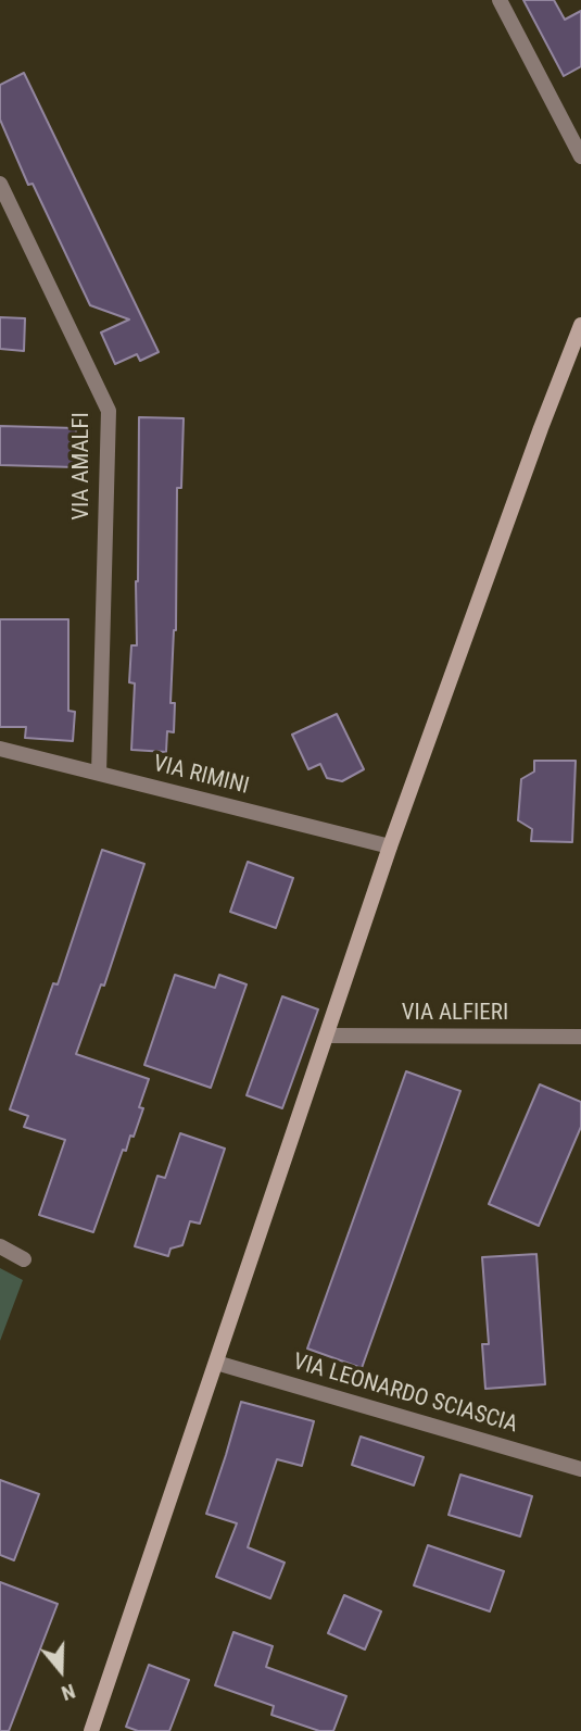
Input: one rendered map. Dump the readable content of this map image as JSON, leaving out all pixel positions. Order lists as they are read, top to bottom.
{
  "streets": {
    "street": [
      "VIA AMALFI",
      "VIA RIMINI",
      "VIA ALFIERI",
      "VIA LEONARDO SCIASCIA"
    ]
  },
  "crossings": [
    ["VIA AMALFI", "VIA RIMINI"]
  ],
  "north": "bottom"
}
